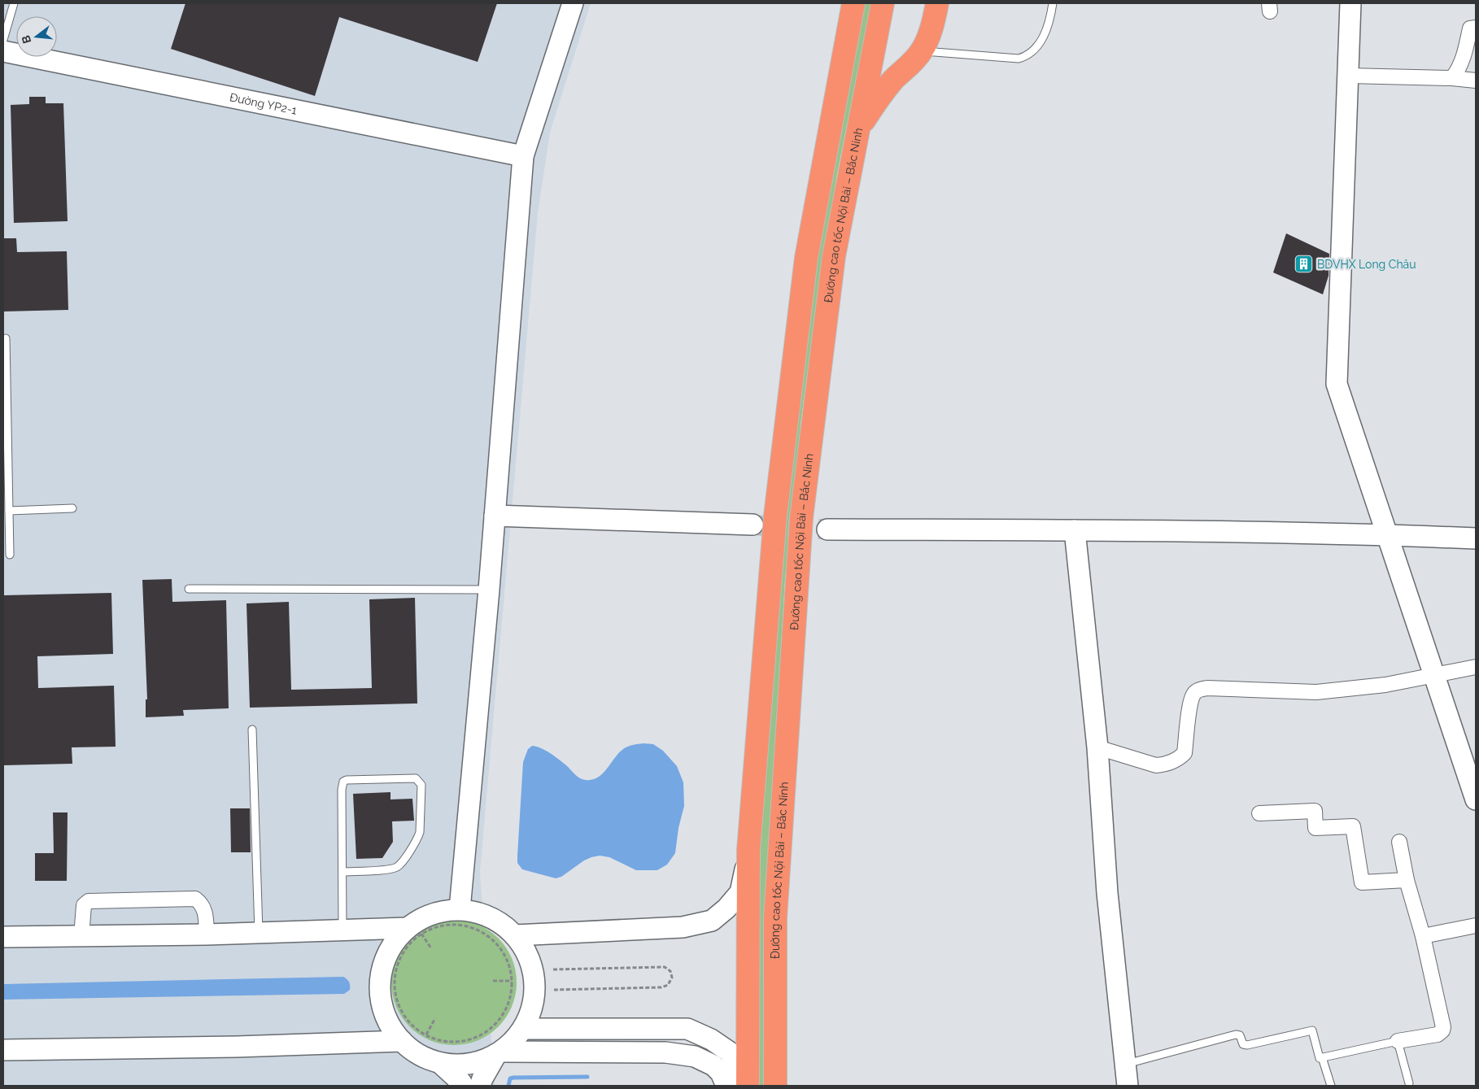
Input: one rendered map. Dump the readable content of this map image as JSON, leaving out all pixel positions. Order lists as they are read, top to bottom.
{
  "streets": {
    "highway": ["Đường cao tốc Nội Bài – Bắc Ninh"],
    "street": ["Đường YP2-1"]
  },
  "places": {
    "building": ["BDVHX Long Châu"]
  },
  "north": "left"
}
